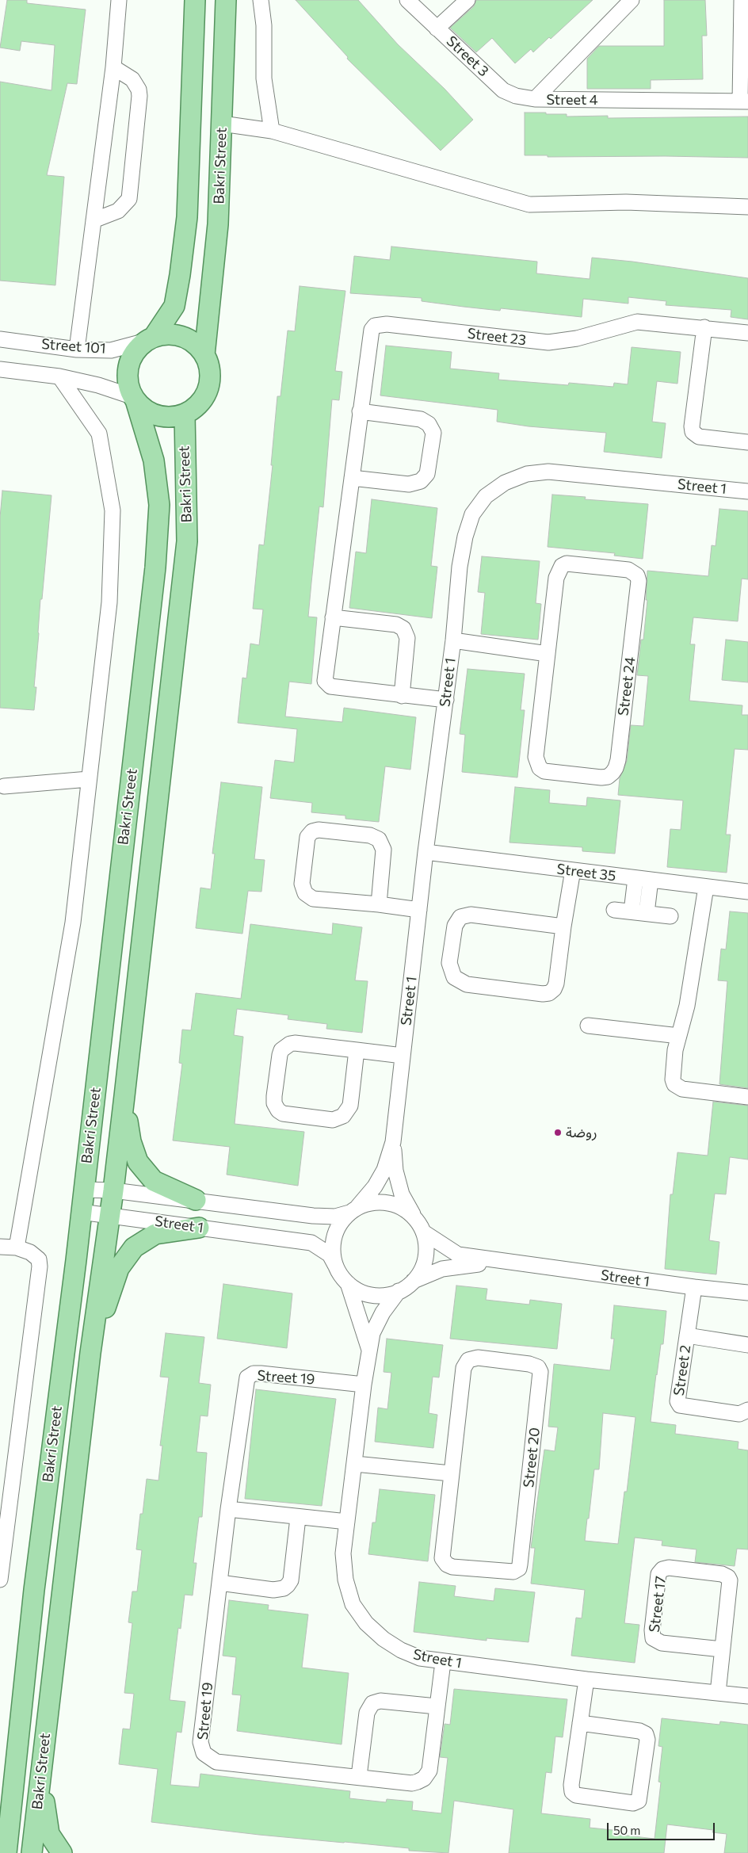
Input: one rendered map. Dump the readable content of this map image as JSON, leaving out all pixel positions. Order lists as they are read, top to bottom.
{
  "streets": {
    "main road": ["Bakri Street"],
    "street": [
      "Street 3",
      "Street 4",
      "Street 23",
      "Street 101",
      "Street 1",
      "Street 24",
      "Street 35",
      "Street 2",
      "Street 19",
      "Street 20",
      "Street 17"
    ]
  },
  "crossings": [
    ["Street 3", "Street 4"],
    ["Bakri Street", "Street 101"],
    ["Bakri Street", "Street 1"],
    ["Street 23", "Street 1"],
    ["Street 1", "Street 35"],
    ["Street 1", "Street 2"],
    ["Street 1", "Street 19"],
    ["Street 1", "Street 17"]
  ],
  "places": ["روضة"],
  "scale_bar": "50 m"
}
